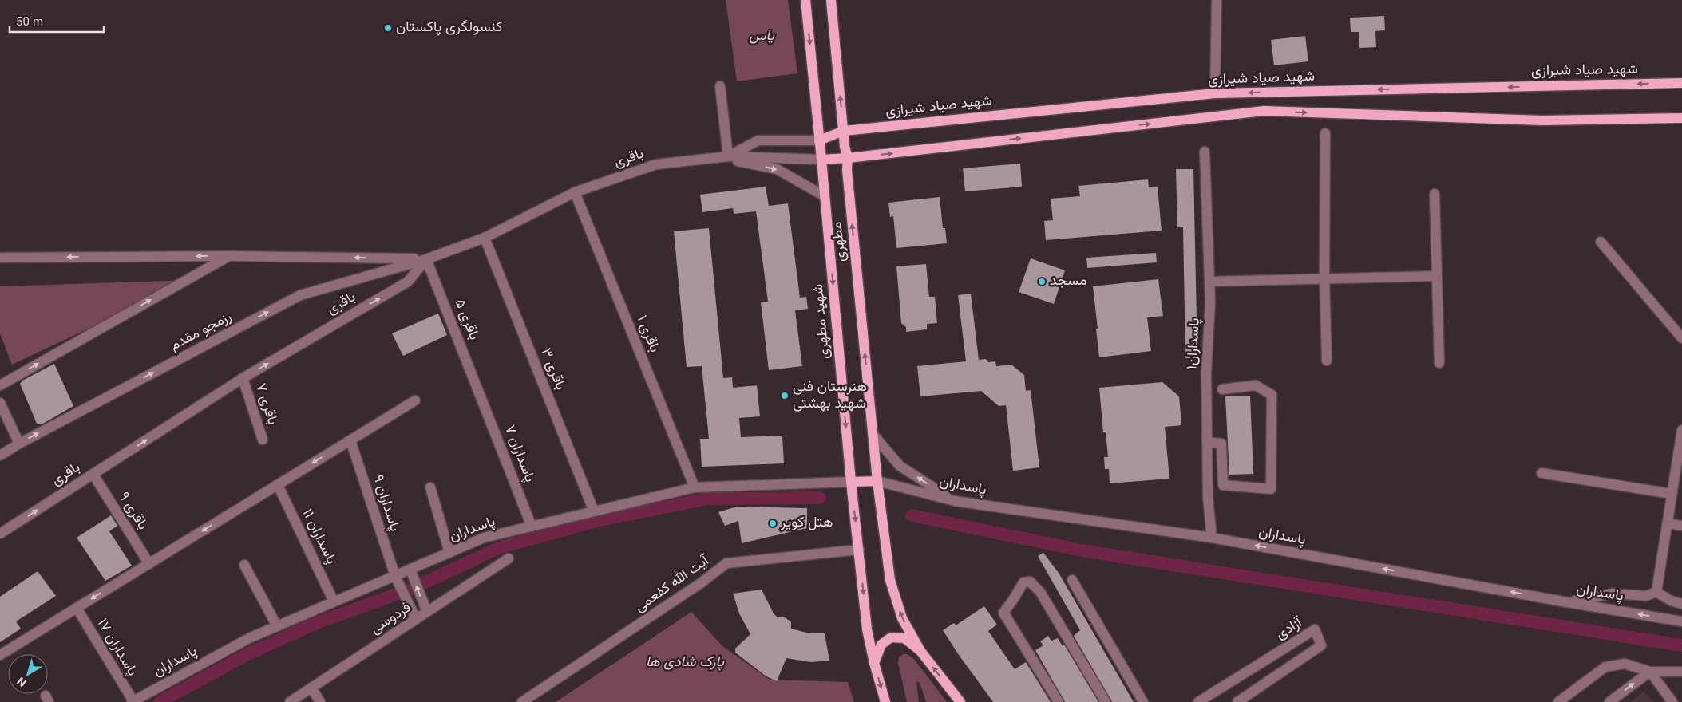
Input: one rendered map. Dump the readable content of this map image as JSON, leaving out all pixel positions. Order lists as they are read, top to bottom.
{
  "streets": {
    "main road": ["شهید صیاد شیرازی", "مطهری", "شهید مطهری"],
    "street": [
      "باقری",
      "باقری ۵",
      "رزمجو مقدم",
      "باقری ۱",
      "پاسداران۱",
      "باقری ۳",
      "باقری ۷",
      "پاسداران ۷",
      "پاسداران",
      "پاسداران ۹",
      "باقری ۹",
      "پاسداران ۱۱",
      "آیت الله کفعمی",
      "فردوسی",
      "آزادی",
      "پاسداران ۱۷"
    ]
  },
  "crossings": [
    ["شهید صیاد شیرازی", "مطهری"],
    ["شهید صیاد شیرازی", "شهید مطهری"],
    ["باقری", "باقری ۵"],
    ["باقری", "شهید مطهری"],
    ["باقری", "رزمجو مقدم"],
    ["باقری", "باقری ۱"],
    ["باقری", "باقری ۳"],
    ["باقری", "باقری ۷"],
    ["باقری", "باقری ۹"],
    ["مطهری", "پاسداران"],
    ["باقری ۵", "رزمجو مقدم"],
    ["باقری ۵", "پاسداران ۷"],
    ["شهید مطهری", "پاسداران"],
    ["شهید مطهری", "آیت الله کفعمی"],
    ["باقری ۱", "پاسداران"],
    ["پاسداران۱", "پاسداران"],
    ["باقری ۳", "پاسداران"],
    ["پاسداران ۷", "پاسداران"],
    ["پاسداران", "پاسداران ۹"],
    ["پاسداران", "پاسداران ۱۱"],
    ["پاسداران", "پاسداران ۱۷"],
    ["پاسداران ۹", "فردوسی"]
  ],
  "one_way": ["باقری", "مطهری", "شهید مطهری"],
  "parks": ["یاس", "پارک شادی ها"],
  "places": [
    "کنسولگری پاکستان",
    "مسجد",
    "هنرستان فنی شهید بهشتی",
    "هتل کویر"
  ],
  "scale_bar": "50 m",
  "north": "bottom left"
}
